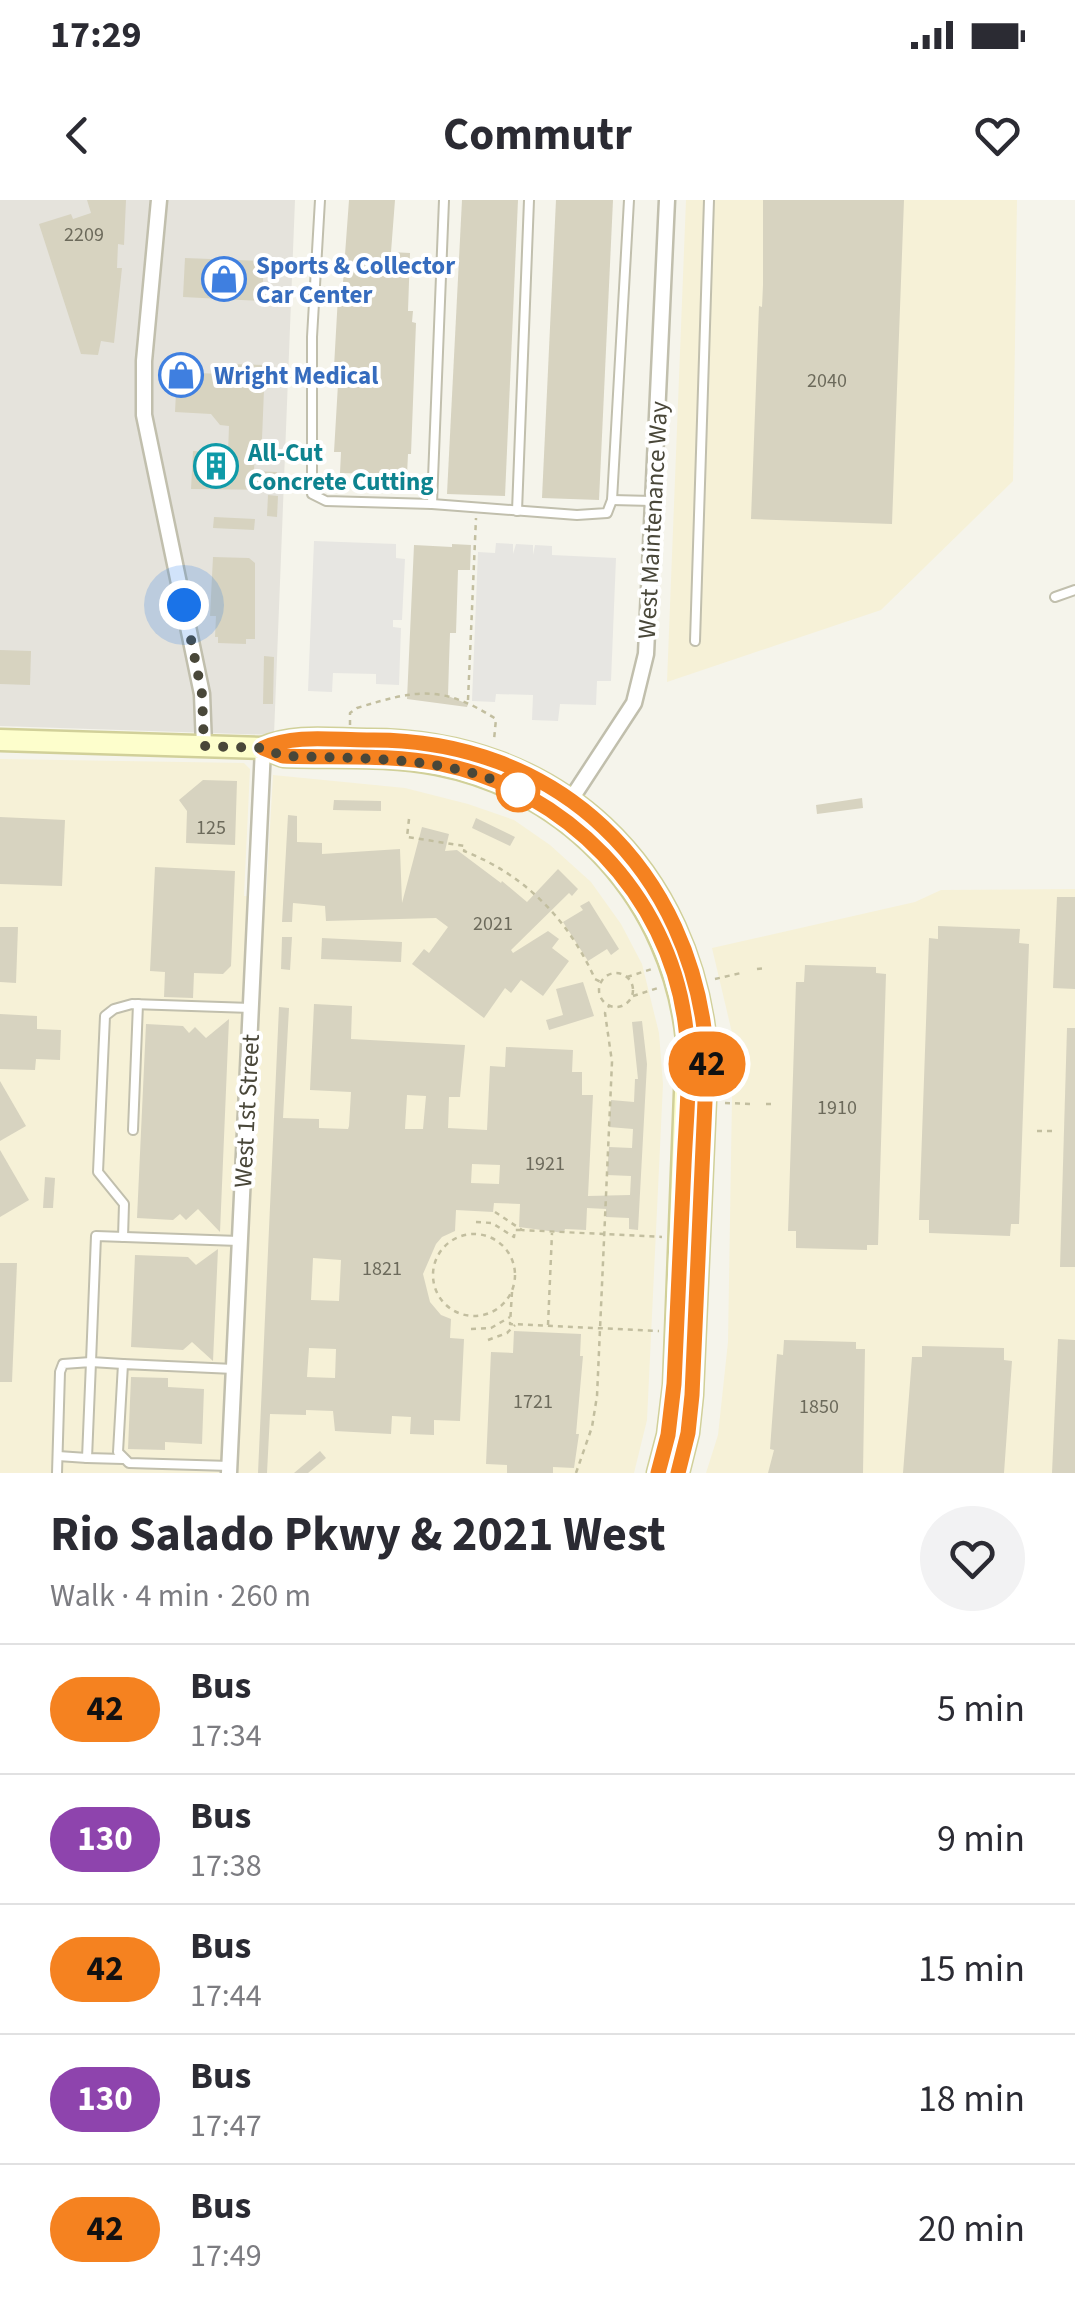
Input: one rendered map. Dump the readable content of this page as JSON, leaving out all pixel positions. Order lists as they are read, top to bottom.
{
  "streets": {
    "street": ["West Maintenance Way", "West 1st Street"]
  },
  "places": {
    "shop": ["Sports & Collector Car Center", "Wright Medical"],
    "building": ["All-Cut Concrete Cutting"]
  },
  "lines": ["bus line 42"],
  "house_numbers": [
    "2209",
    "2040",
    "125",
    "2021",
    "1910",
    "1921",
    "1821",
    "1721",
    "1850"
  ],
  "page": {
    "status": "17:29",
    "header": "Commutr",
    "on_map": "42",
    "heading": ["Rio Salado Pkwy & 2021 West", "Walk · 4 min · 260 m"],
    "list": [
      {
        "mark": "42",
        "name": "Bus",
        "note": "17:34",
        "value": "5 min"
      },
      {
        "mark": "130",
        "name": "Bus",
        "note": "17:38",
        "value": "9 min"
      },
      {
        "mark": "42",
        "name": "Bus",
        "note": "17:44",
        "value": "15 min"
      },
      {
        "mark": "130",
        "name": "Bus",
        "note": "17:47",
        "value": "18 min"
      },
      {
        "mark": "42",
        "name": "Bus",
        "note": "17:49",
        "value": "20 min"
      }
    ]
  }
}
